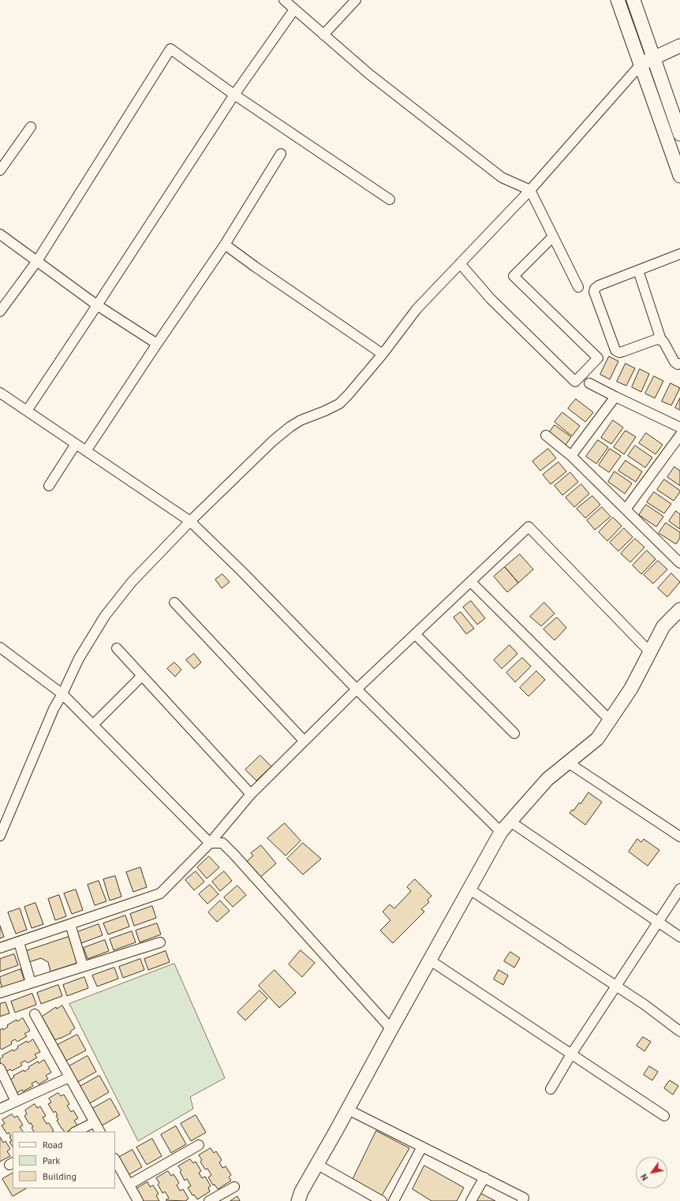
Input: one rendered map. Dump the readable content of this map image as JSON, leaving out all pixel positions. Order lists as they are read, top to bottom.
{
  "legend": ["Road", "Park", "Building"],
  "north": "bottom left"
}
